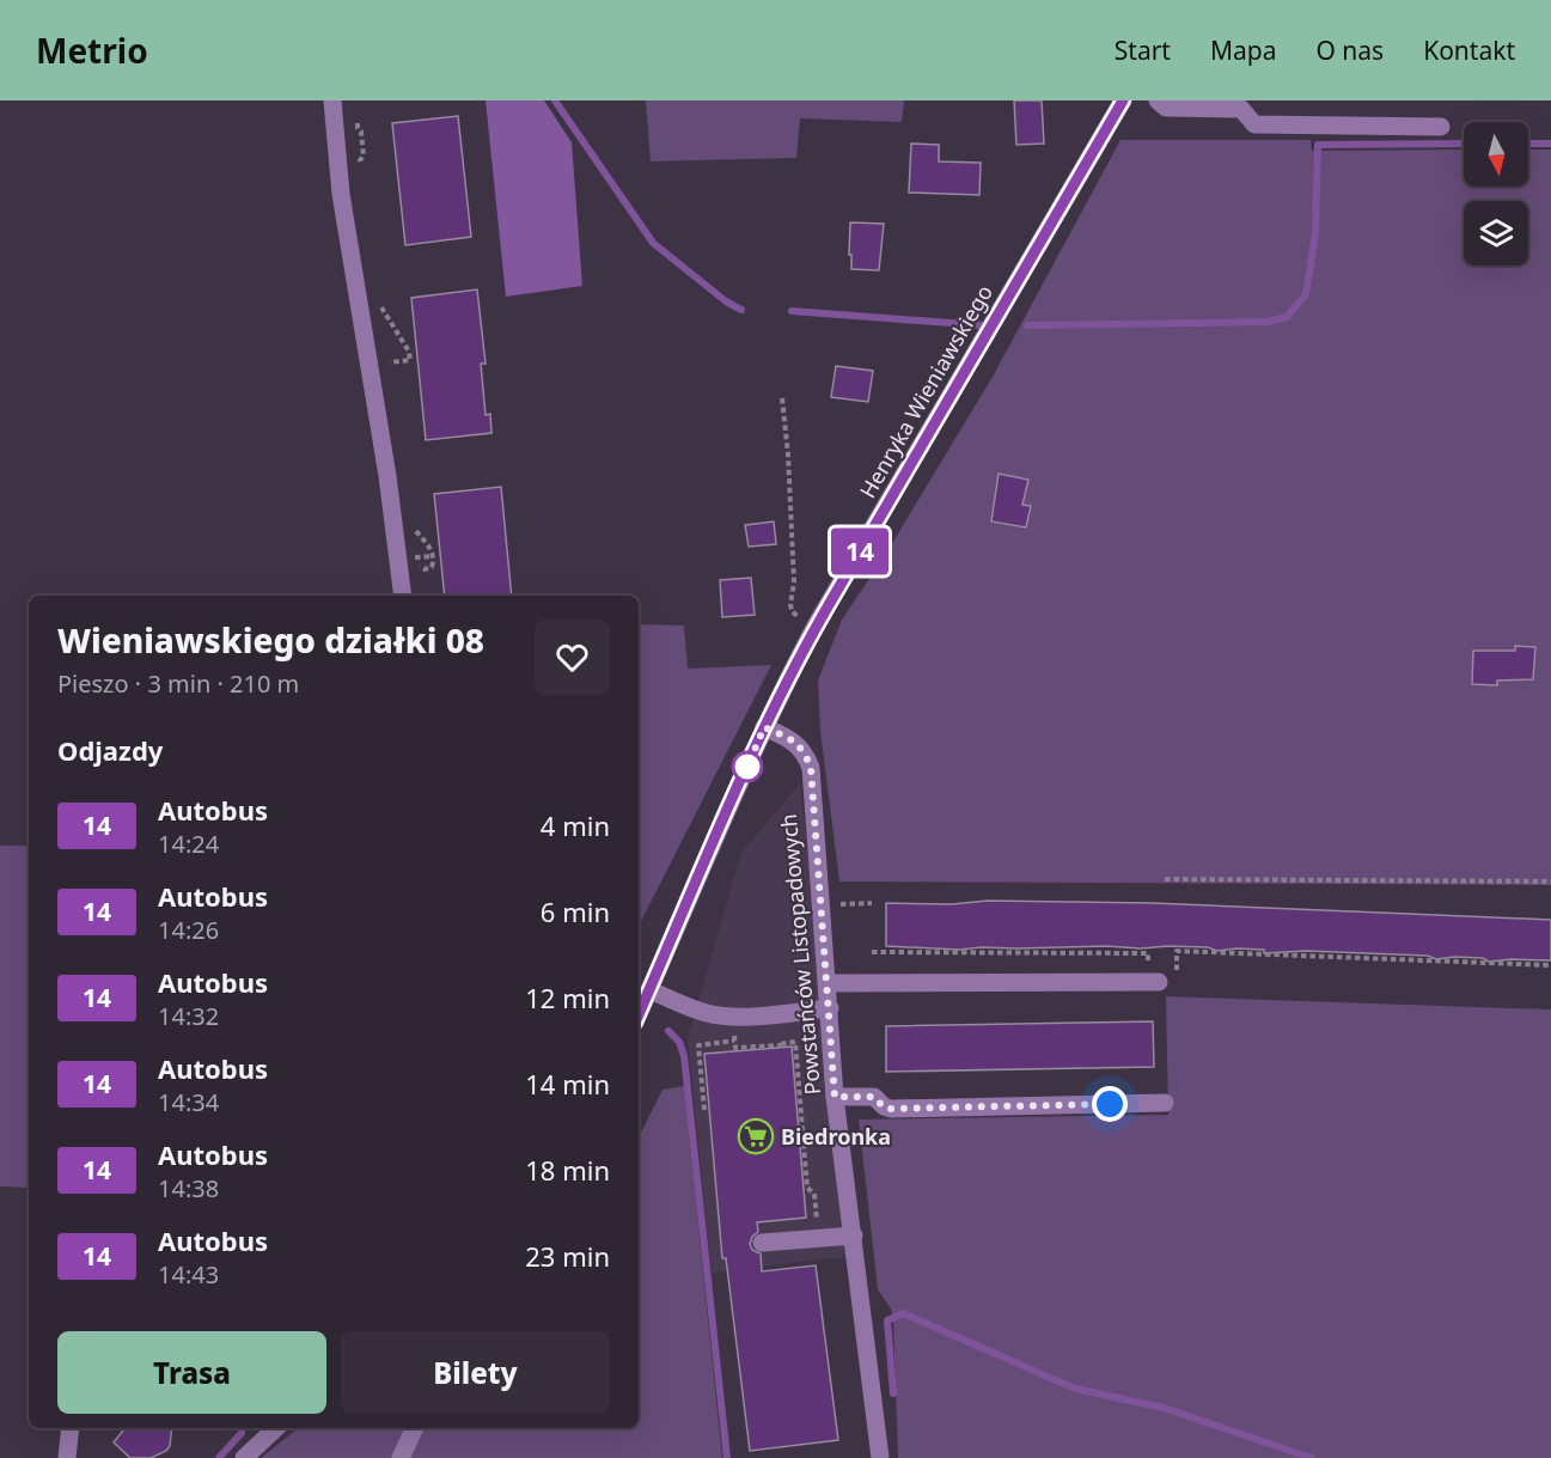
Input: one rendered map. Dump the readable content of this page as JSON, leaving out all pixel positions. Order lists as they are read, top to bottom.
{
  "streets": {
    "street": ["Henryka Wieniawskiego", "Powstańców Listopadowych"]
  },
  "crossings": [
    ["Henryka Wieniawskiego", "Powstańców Listopadowych"]
  ],
  "places": {
    "supermarket": ["Biedronka"]
  },
  "lines": ["bus line 14"],
  "north": "bottom",
  "page": {
    "header": "Metrio",
    "nav": [
      "Start",
      "Mapa",
      "O nas",
      "Kontakt"
    ],
    "on_map": "14",
    "heading": [
      ["Wieniawskiego działki 08", "Pieszo · 3 min · 210 m"],
      "Odjazdy"
    ],
    "list": [
      {
        "mark": "14",
        "name": "Autobus",
        "note": "14:24",
        "value": "4 min"
      },
      {
        "mark": "14",
        "name": "Autobus",
        "note": "14:26",
        "value": "6 min"
      },
      {
        "mark": "14",
        "name": "Autobus",
        "note": "14:32",
        "value": "12 min"
      },
      {
        "mark": "14",
        "name": "Autobus",
        "note": "14:34",
        "value": "14 min"
      },
      {
        "mark": "14",
        "name": "Autobus",
        "note": "14:38",
        "value": "18 min"
      },
      {
        "mark": "14",
        "name": "Autobus",
        "note": "14:43",
        "value": "23 min"
      }
    ],
    "buttons": ["Trasa", "Bilety"]
  }
}
